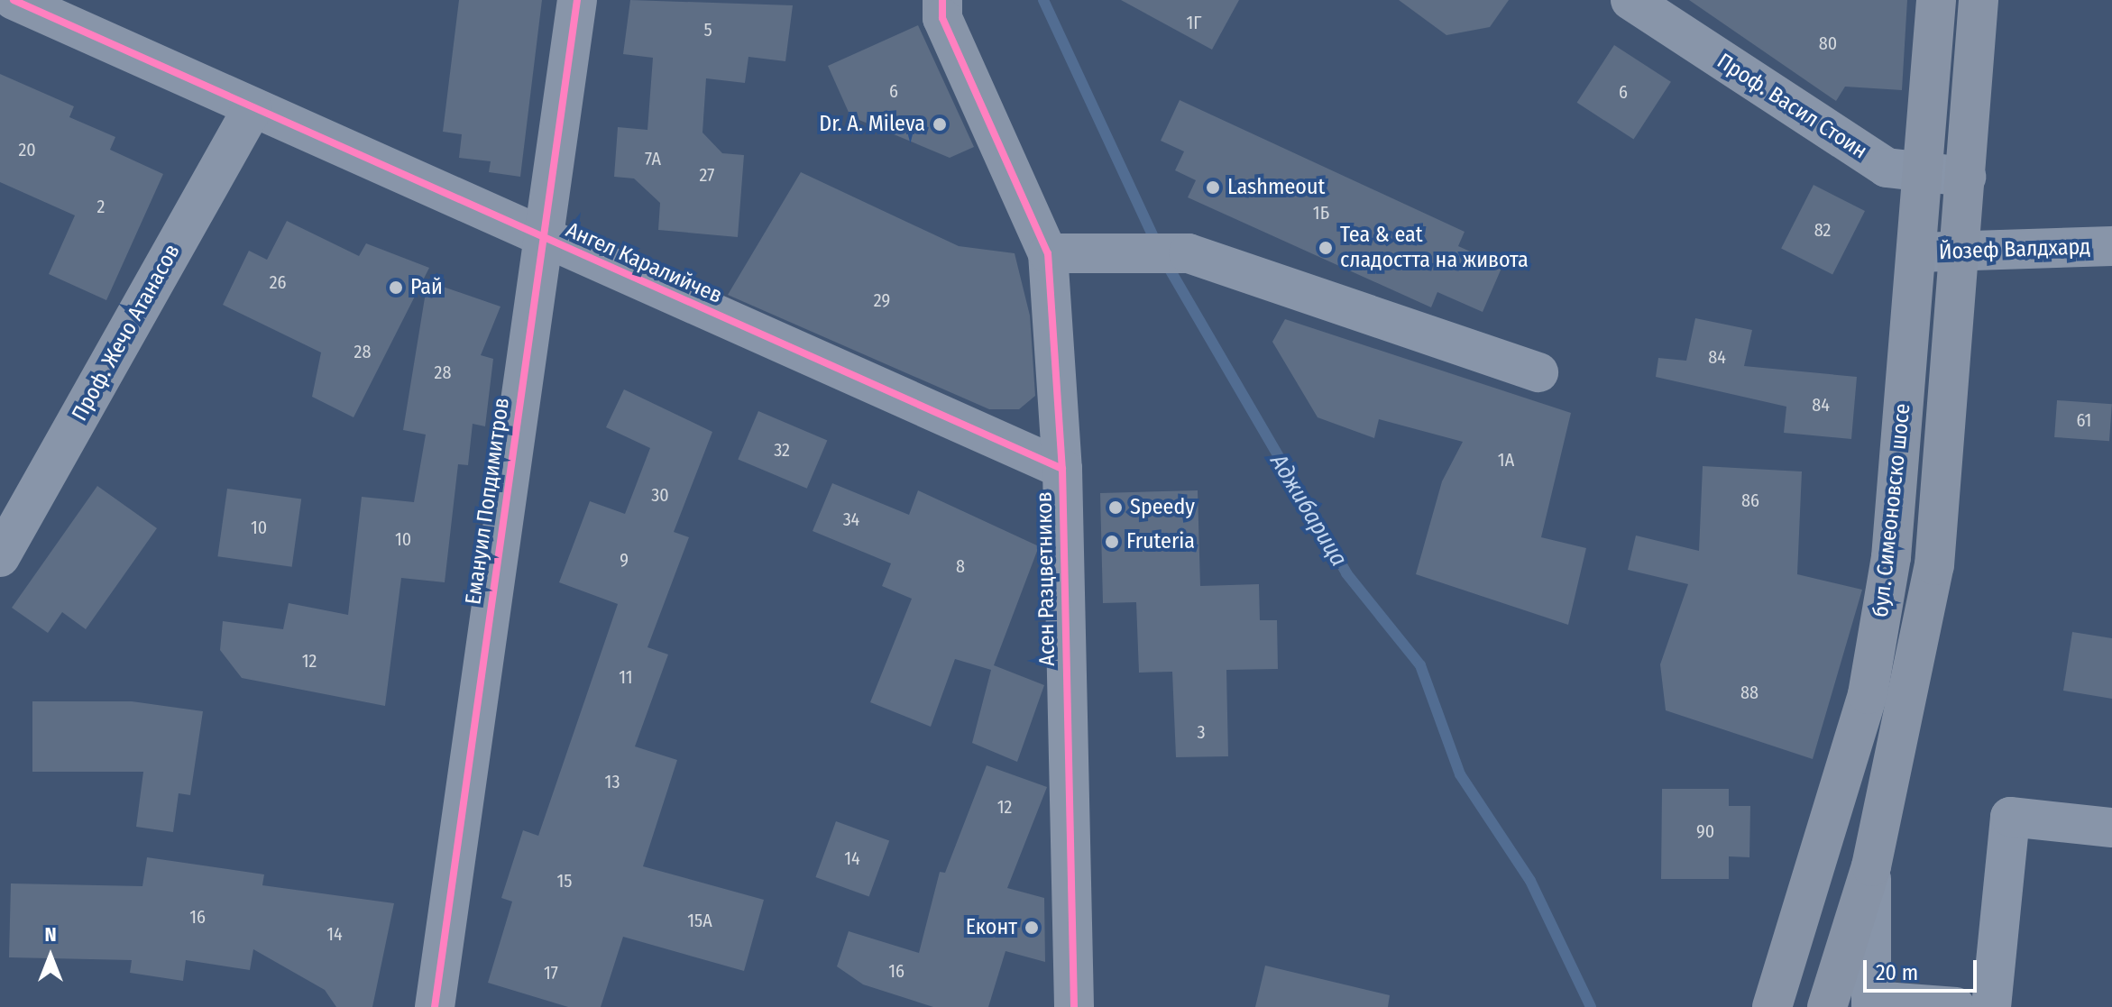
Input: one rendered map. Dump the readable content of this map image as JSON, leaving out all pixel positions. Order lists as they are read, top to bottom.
{
  "streets": {
    "main road": ["бул. Симеоновско шосе"],
    "street": [
      "Проф. Васил Стоин",
      "Йозеф Валдхард",
      "Ангел Каралийчев",
      "Проф. Жечо Атанасов",
      "Емануил Попдимитров",
      "Асен Разцветников"
    ]
  },
  "crossings": [
    ["Проф. Васил Стоин", "бул. Симеоновско шосе"],
    ["Йозеф Валдхард", "бул. Симеоновско шосе"],
    ["Ангел Каралийчев", "Проф. Жечо Атанасов"],
    ["Ангел Каралийчев", "Емануил Попдимитров"],
    ["Ангел Каралийчев", "Асен Разцветников"]
  ],
  "water": ["Аджибарица"],
  "places": [
    "Dr. A. Mileva",
    "Lashmeout",
    "Tea & eat сладостта на живота",
    "Рай",
    "Speedy",
    "Fruteria",
    "Еконт"
  ],
  "house_numbers": [
    "1Г",
    "5",
    "80",
    "6",
    "6",
    "20",
    "7A",
    "27",
    "2",
    "1Б",
    "82",
    "26",
    "29",
    "28",
    "84",
    "28",
    "84",
    "61",
    "32",
    "1А",
    "30",
    "86",
    "34",
    "10",
    "10",
    "9",
    "8",
    "12",
    "11",
    "88",
    "3",
    "13",
    "12",
    "90",
    "14",
    "15",
    "16",
    "15А",
    "14",
    "16",
    "17"
  ],
  "scale_bar": "20 m",
  "north": "top"
}
